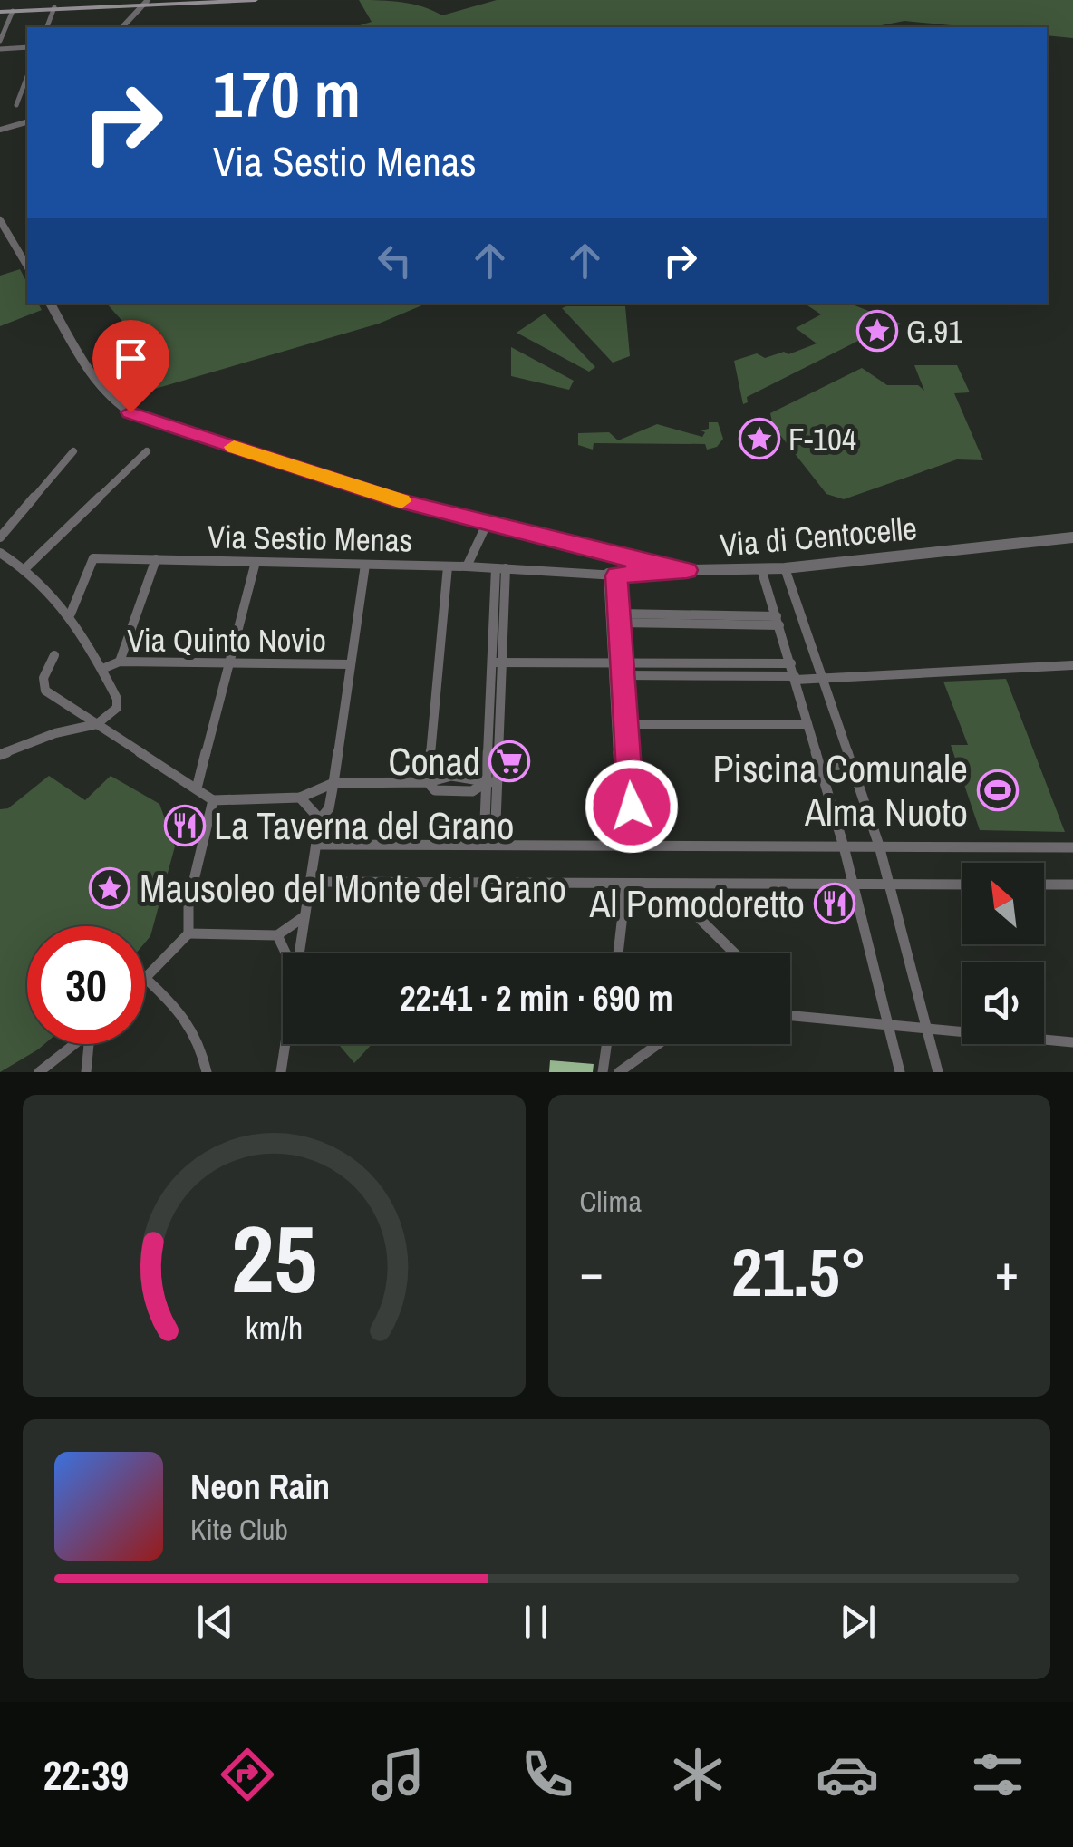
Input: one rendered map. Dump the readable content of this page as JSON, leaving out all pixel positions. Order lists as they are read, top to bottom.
{
  "streets": {
    "street": ["Via di Centocelle", "Via Sestio Menas", "Via Quinto Novio"]
  },
  "crossings": [
    ["Via di Centocelle", "Via Sestio Menas"]
  ],
  "places": {
    "place": ["G.91", "F-104", "Mausoleo del Monte del Grano"],
    "supermarket": ["Conad"],
    "sports": ["Piscina Comunale Alma Nuoto"],
    "restaurant": ["La Taverna del Grano", "Al Pomodoretto"]
  },
  "north": "top left",
  "page": {
    "turn": ["170 m", "Via Sestio Menas"],
    "limit": "30",
    "trip": "22:41 · 2 min · 690 m",
    "tile": "Clima",
    "heat": ["−", "21.5°", "+"],
    "song": ["Neon Rain", "Kite Club"],
    "tabs": "22:39",
    "gauge": ["25", "km/h"]
  }
}
